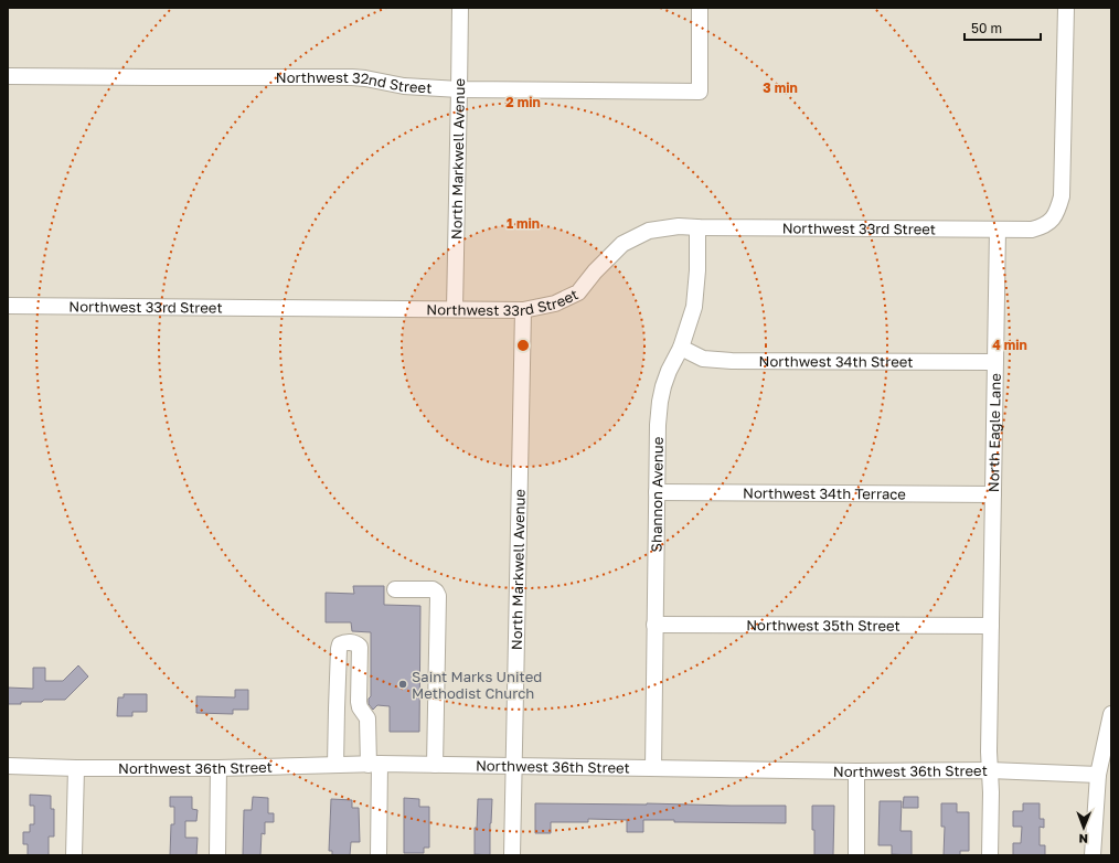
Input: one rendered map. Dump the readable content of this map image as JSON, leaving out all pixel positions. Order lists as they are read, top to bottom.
{
  "streets": {
    "street": [
      "Northwest 32nd Street",
      "North Markwell Avenue",
      "Northwest 33rd Street",
      "Northwest 34th Street",
      "North Eagle Lane",
      "Northwest 34th Terrace",
      "Shannon Avenue",
      "Northwest 35th Street",
      "Northwest 36th Street"
    ]
  },
  "crossings": [
    ["Northwest 32nd Street", "North Markwell Avenue"],
    ["North Markwell Avenue", "Northwest 33rd Street"],
    ["North Markwell Avenue", "Northwest 36th Street"],
    ["Northwest 33rd Street", "North Eagle Lane"],
    ["Northwest 33rd Street", "Shannon Avenue"],
    ["Northwest 34th Street", "North Eagle Lane"],
    ["Northwest 34th Street", "Shannon Avenue"],
    ["North Eagle Lane", "Northwest 34th Terrace"],
    ["North Eagle Lane", "Northwest 35th Street"],
    ["North Eagle Lane", "Northwest 36th Street"],
    ["Northwest 34th Terrace", "Shannon Avenue"],
    ["Shannon Avenue", "Northwest 35th Street"],
    ["Shannon Avenue", "Northwest 36th Street"]
  ],
  "places": ["Saint Marks United Methodist Church"],
  "scale_bar": "50 m",
  "north": "bottom",
  "rings": [
    "3 min",
    "2 min",
    "1 min",
    "4 min"
  ]
}
